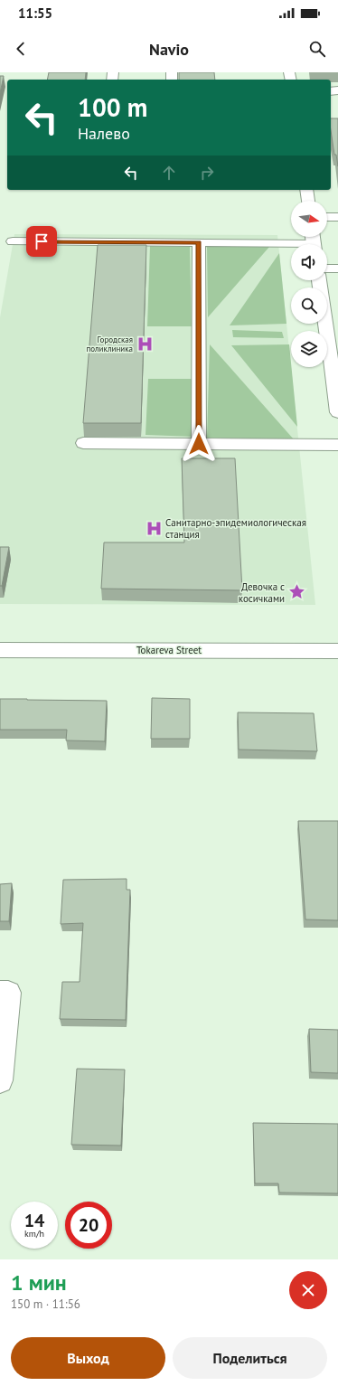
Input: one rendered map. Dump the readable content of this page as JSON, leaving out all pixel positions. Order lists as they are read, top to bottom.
{
  "streets": {
    "street": ["Tokareva Street"]
  },
  "places": {
    "hospital": ["Городская поликлиника", "Санитарно-эпидемиологическая станция"],
    "place": ["Девочка с косичками"]
  },
  "north": "right",
  "page": {
    "status": "11:55",
    "header": "Navio",
    "turn": ["100 m", "Налево"],
    "speed": "14 km/h",
    "limit": "20",
    "heading": ["1 мин", "150 m · 11:56"],
    "buttons": ["Выход", "Поделиться"]
  }
}
